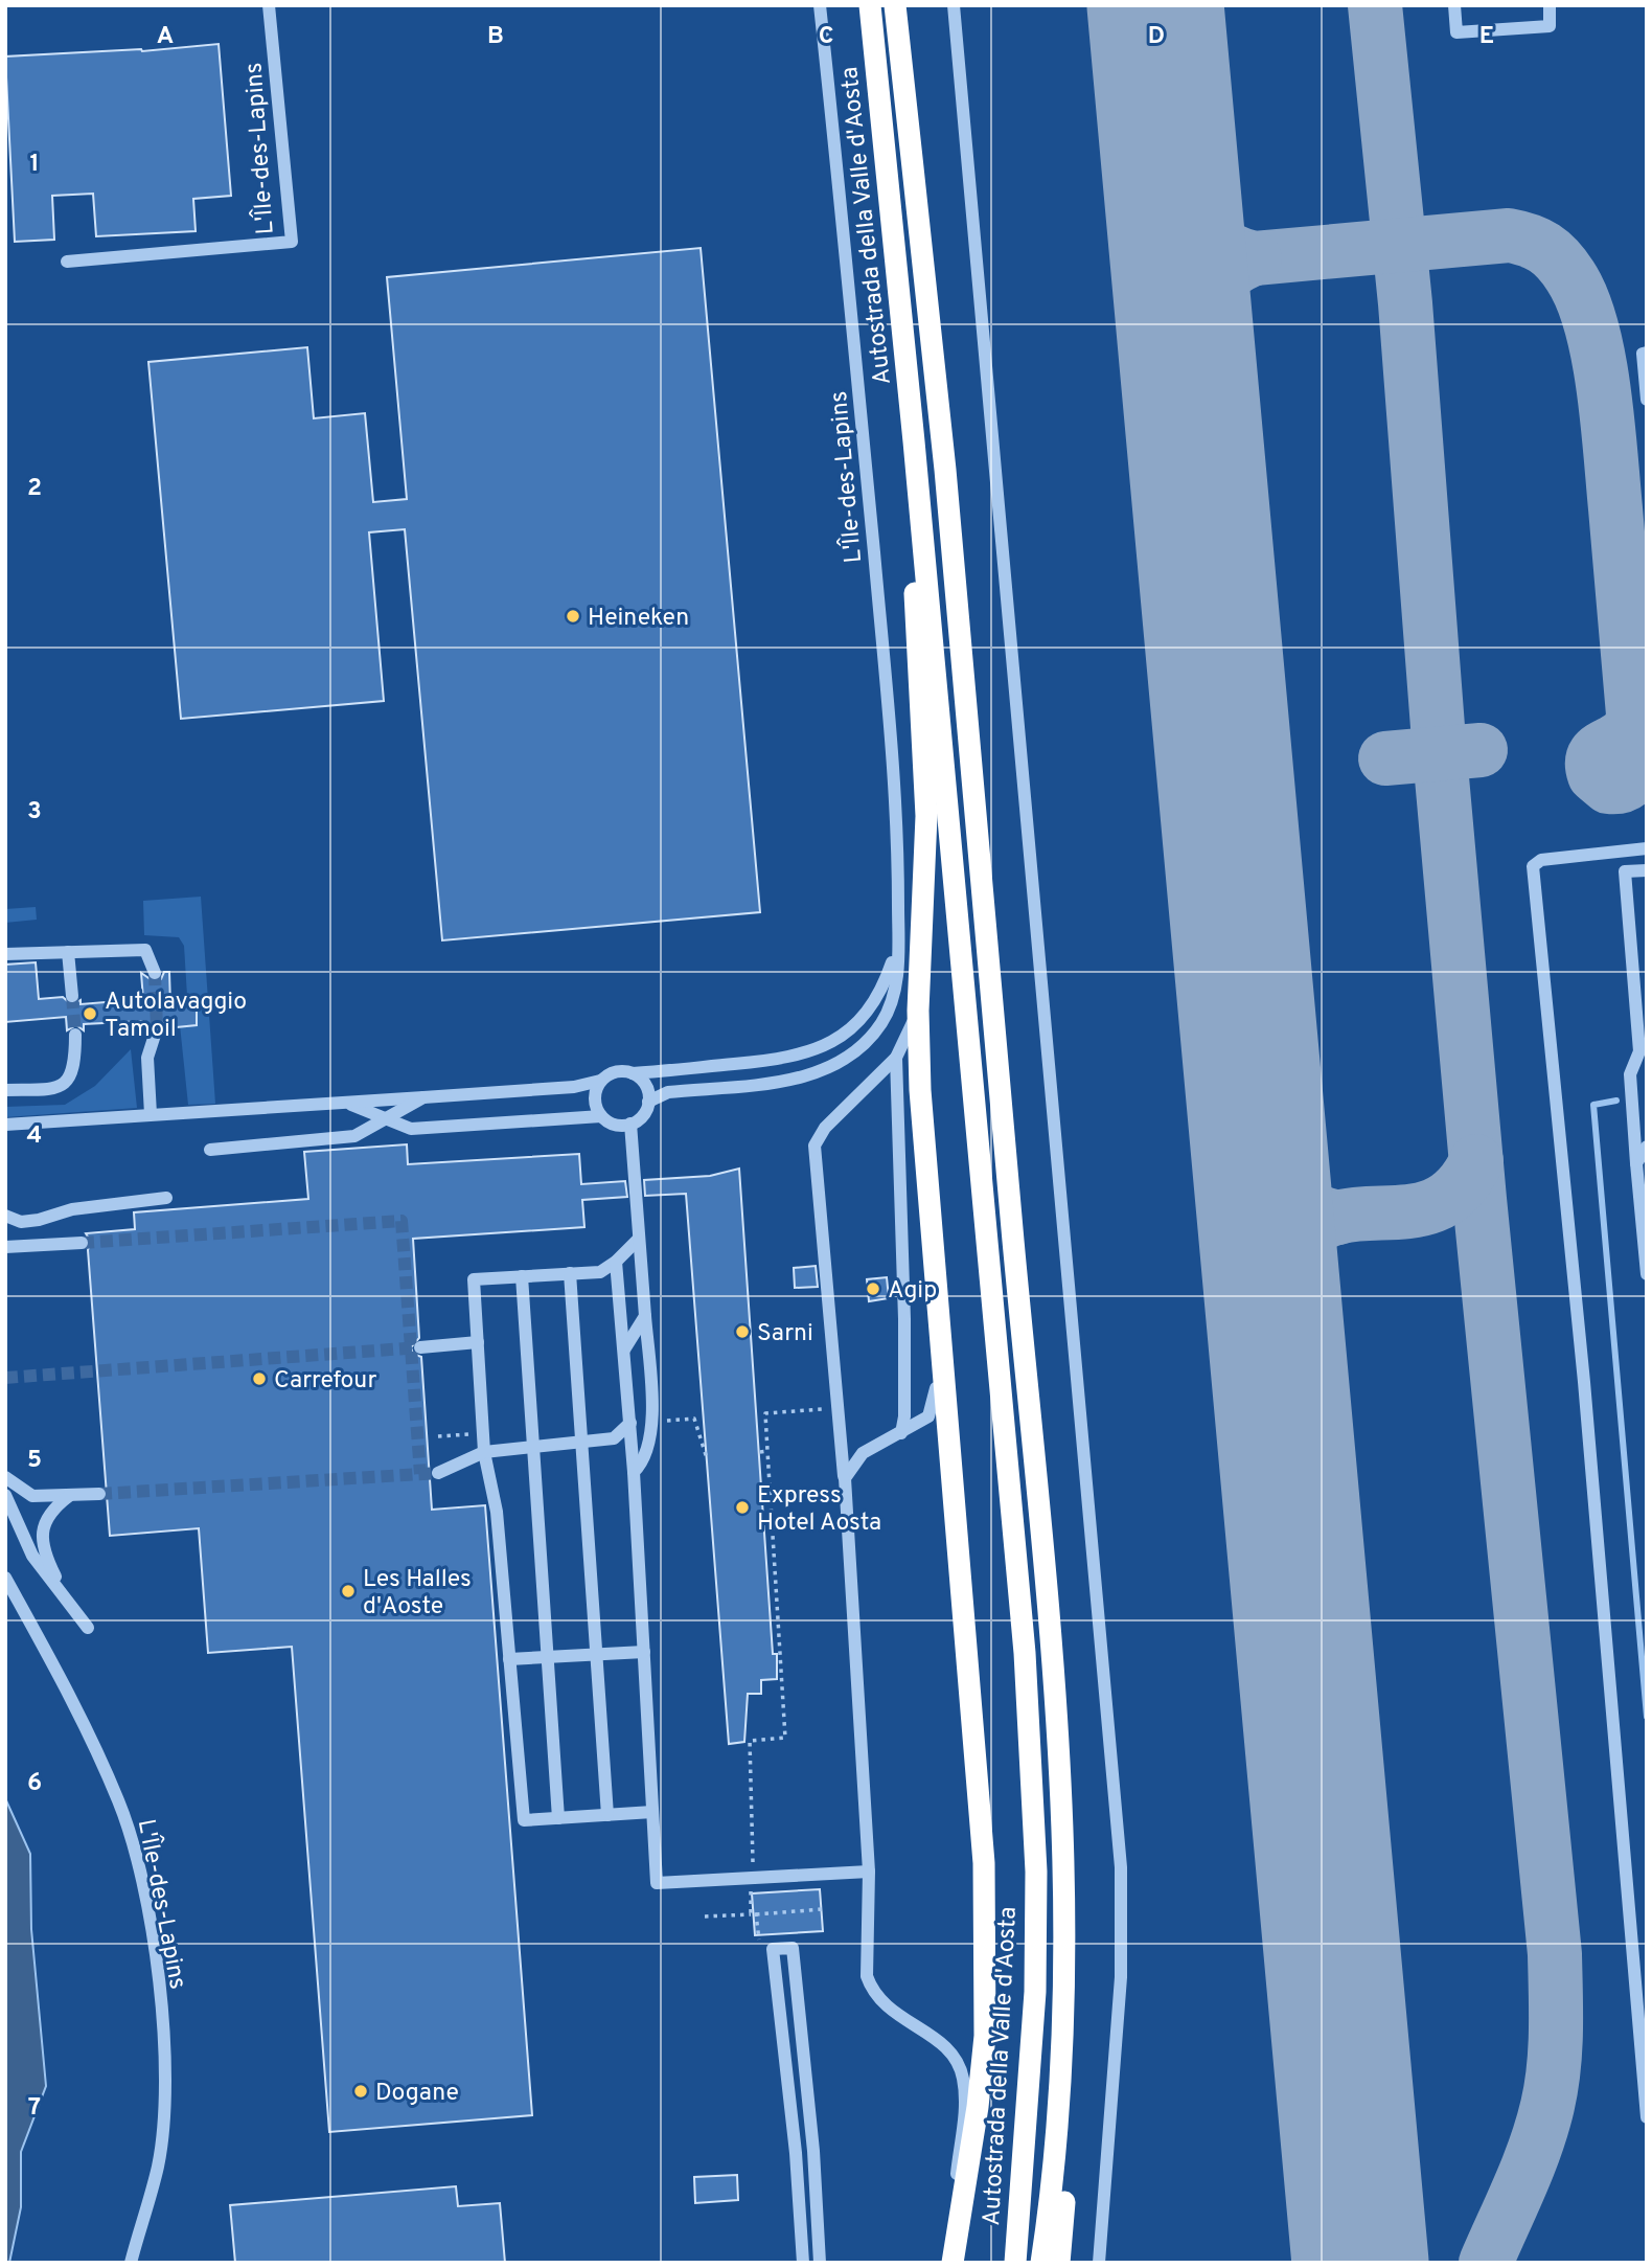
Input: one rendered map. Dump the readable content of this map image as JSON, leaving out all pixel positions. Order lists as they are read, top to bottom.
{
  "streets": {
    "highway": ["Autostrada della Valle d'Aosta"],
    "street": ["L'Île-des-Lapins"]
  },
  "places": [
    "Heineken",
    "Autolavaggio Tamoil",
    "Agip",
    "Sarni",
    "Carrefour",
    "Express Hotel Aosta",
    "Les Halles d'Aoste",
    "Dogane"
  ],
  "grid": {
    "columns": [
      "A",
      "B",
      "C",
      "D",
      "E"
    ],
    "rows": [
      "1",
      "2",
      "3",
      "4",
      "5",
      "6",
      "7"
    ]
  }
}
